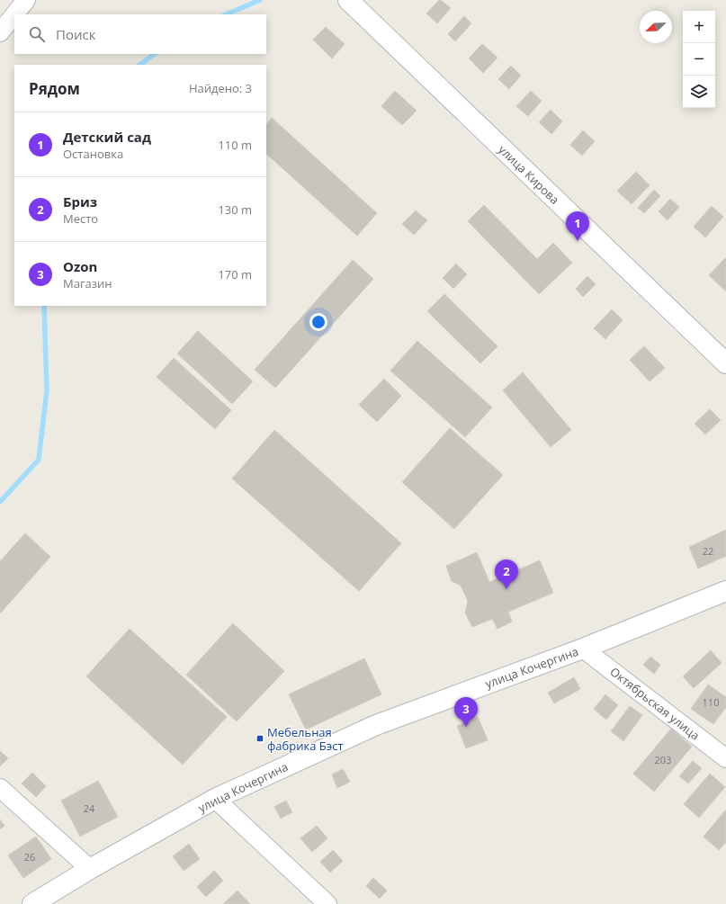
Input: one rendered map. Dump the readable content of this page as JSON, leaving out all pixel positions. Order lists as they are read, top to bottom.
{
  "streets": {
    "street": ["улица Кирова", "улица Кочергина", "Октябрьская улица"]
  },
  "crossings": [
    ["улица Кочергина", "Октябрьская улица"]
  ],
  "places": {
    "transit": ["Мебельная фабрика Бэст"]
  },
  "house_numbers": [
    "22",
    "110",
    "203",
    "24",
    "26"
  ],
  "north": "bottom left",
  "page": {
    "map_buttons": ["+", "−"],
    "search": "Поиск",
    "heading": ["Рядом", "Найдено: 3"],
    "list": [
      {
        "mark": "1",
        "name": "Детский сад",
        "note": "Остановка",
        "value": "110 m"
      },
      {
        "mark": "2",
        "name": "Бриз",
        "note": "Место",
        "value": "130 m"
      },
      {
        "mark": "3",
        "name": "Ozon",
        "note": "Магазин",
        "value": "170 m"
      }
    ],
    "pins": ["1", "2", "3"]
  }
}
